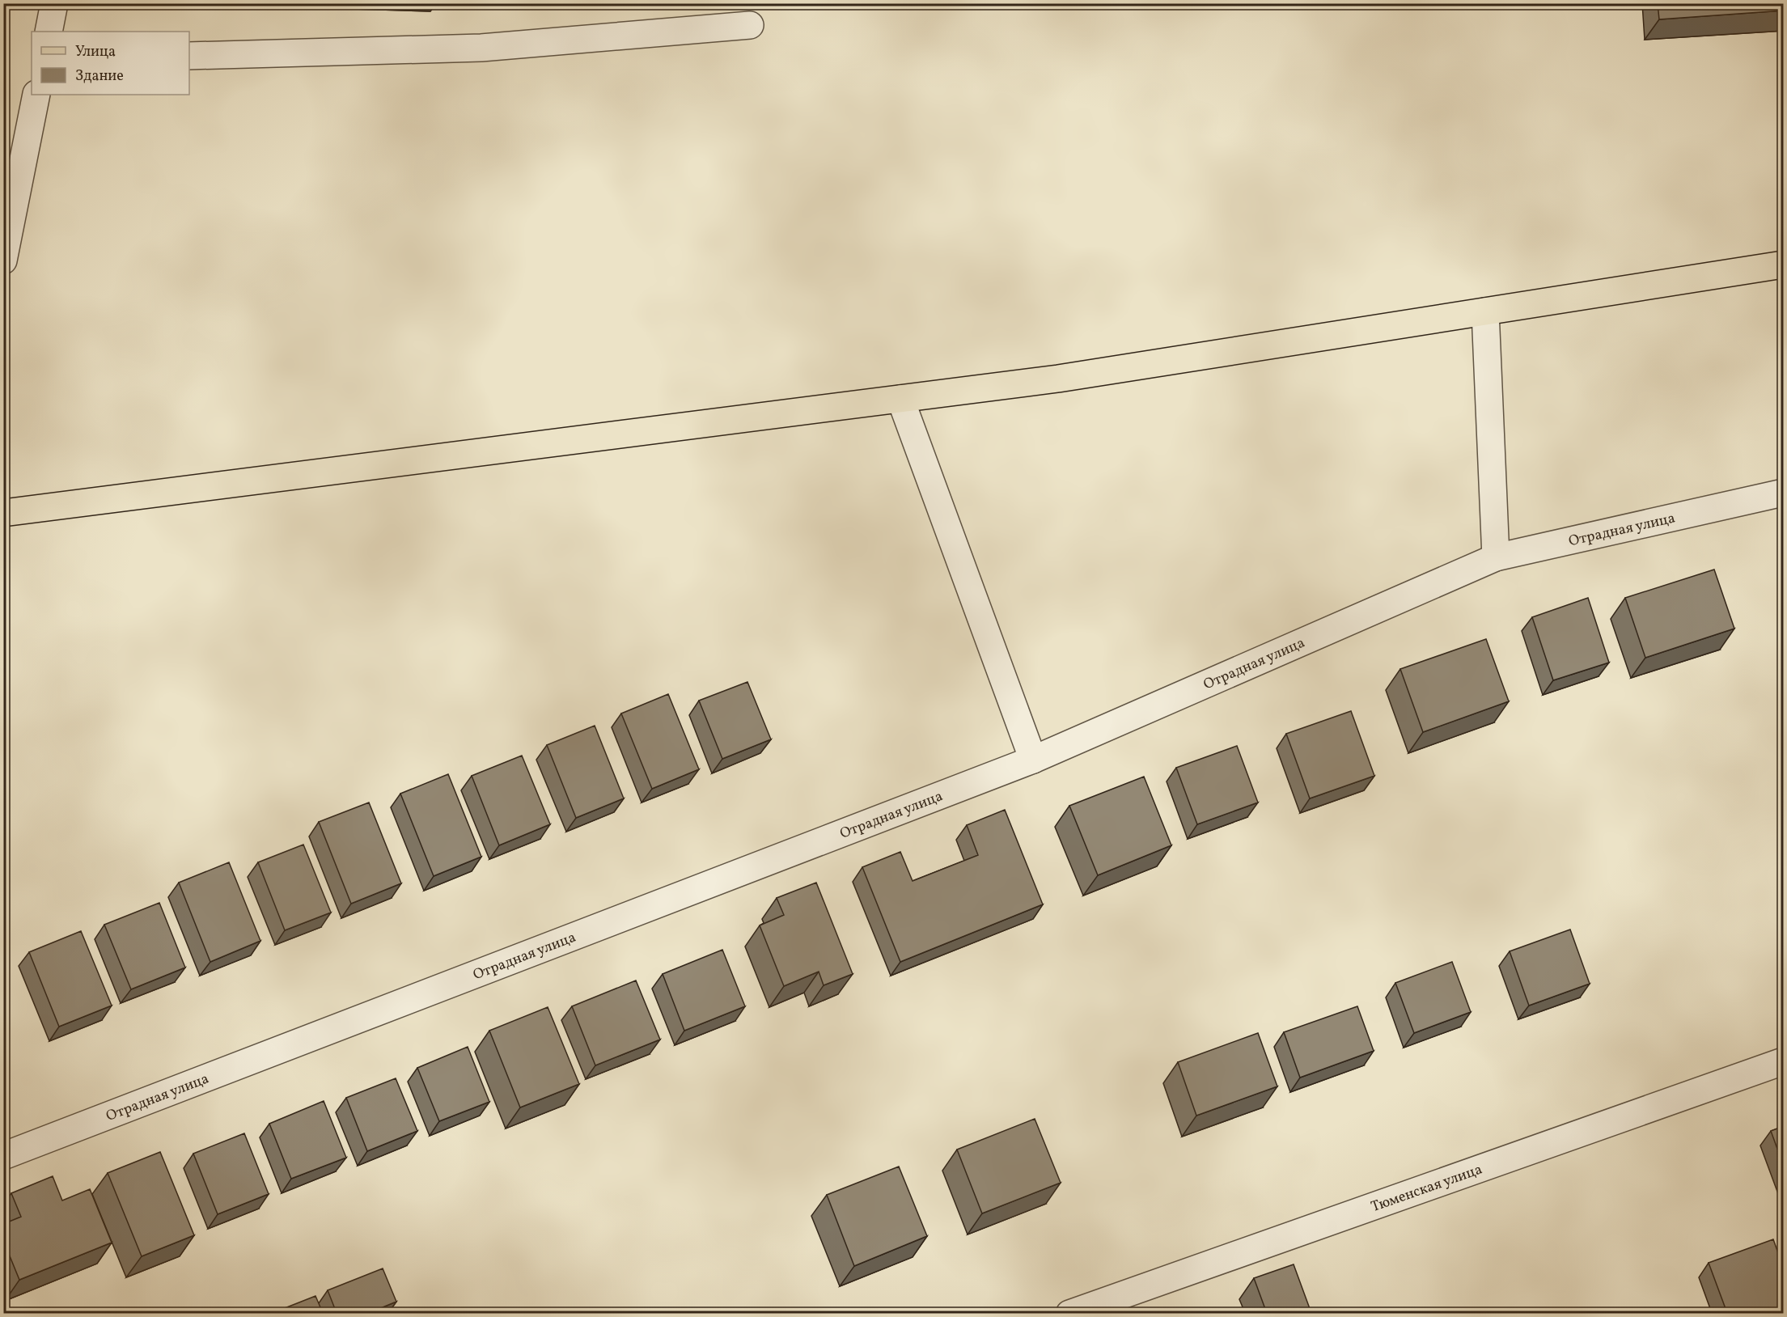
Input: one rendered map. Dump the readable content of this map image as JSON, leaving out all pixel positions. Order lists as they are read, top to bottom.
{
  "streets": {
    "street": ["Отрадная улица", "Тюменская улица"]
  },
  "legend": ["Улица", "Здание"]
}
